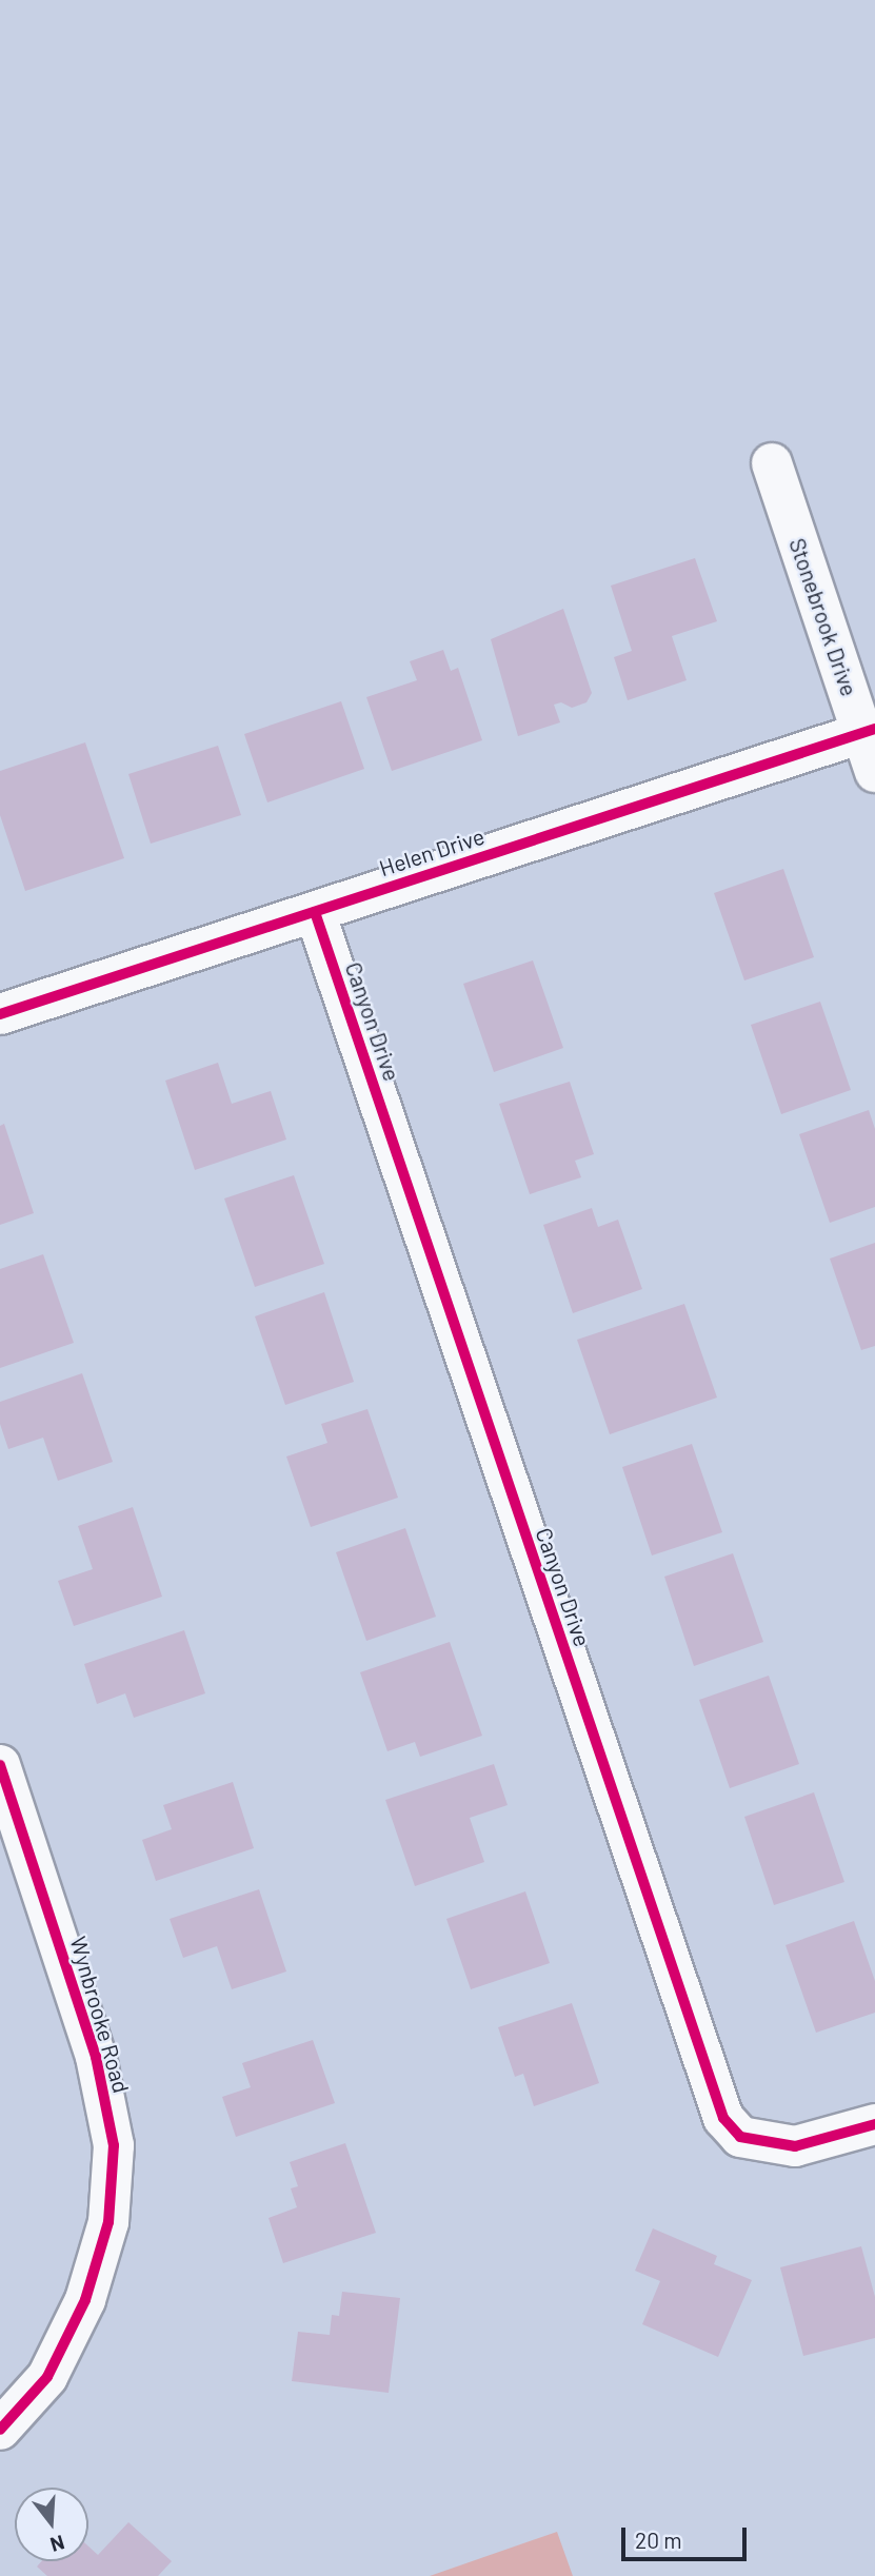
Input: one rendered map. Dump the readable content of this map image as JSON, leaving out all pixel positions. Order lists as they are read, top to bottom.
{
  "streets": {
    "street": [
      "Stonebrook Drive",
      "Helen Drive",
      "Canyon Drive",
      "Wynbrooke Road"
    ]
  },
  "crossings": [
    ["Stonebrook Drive", "Helen Drive"],
    ["Helen Drive", "Canyon Drive"]
  ],
  "scale_bar": "20 m",
  "north": "bottom"
}
